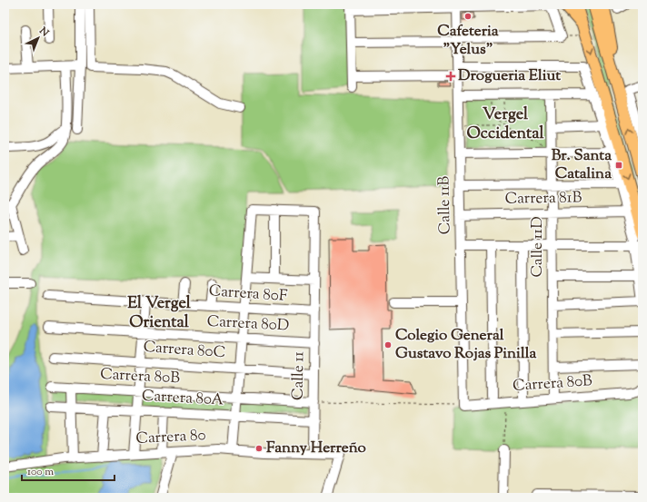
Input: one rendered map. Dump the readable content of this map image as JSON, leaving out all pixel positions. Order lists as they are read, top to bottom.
{
  "streets": {
    "street": [
      "Carrera 81B",
      "Calle 11B",
      "Calle 11D",
      "Carrera 80F",
      "Carrera 80D",
      "Carrera 80C",
      "Calle 11",
      "Carrera 80B",
      "Carrera 80A",
      "Carrera 80"
    ]
  },
  "crossings": [
    ["Carrera 81B", "Calle 11B"],
    ["Carrera 81B", "Calle 11D"],
    ["Calle 11B", "Carrera 80B"],
    ["Calle 11D", "Carrera 80B"],
    ["Carrera 80F", "Calle 11"],
    ["Carrera 80D", "Calle 11"],
    ["Carrera 80C", "Calle 11"],
    ["Calle 11", "Carrera 80B"],
    ["Calle 11", "Carrera 80A"],
    ["Calle 11", "Carrera 80"]
  ],
  "districts": ["Vergel Occidental", "El Vergel Oriental"],
  "places": {
    "other": ["Cafeteria \"Yelus\"", "Colegio General Gustavo Rojas Pinilla", "Fanny Herreño"],
    "health": ["Drogueria Eliut"],
    "transit": ["Br. Santa Catalina"]
  },
  "scale_bar": "100 m",
  "north": "top right"
}
